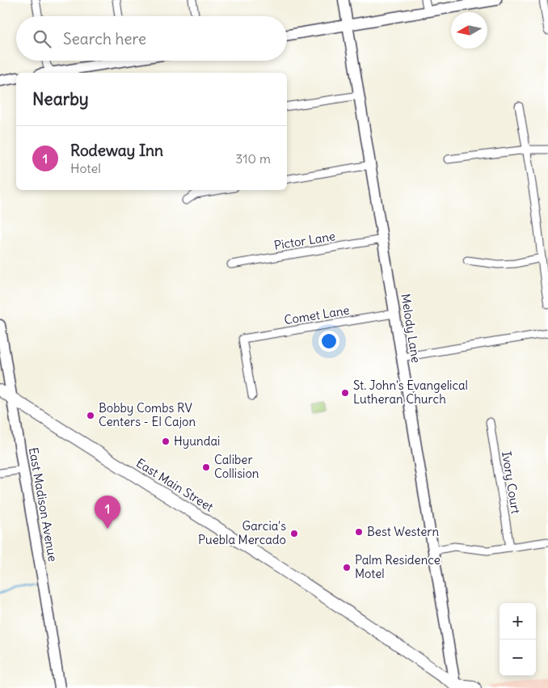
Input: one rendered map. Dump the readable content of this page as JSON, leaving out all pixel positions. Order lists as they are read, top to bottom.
{
  "streets": {
    "main road": ["East Main Street"],
    "street": [
      "Pictor Lane",
      "Comet Lane",
      "Melody Lane",
      "Ivory Court",
      "East Madison Avenue"
    ]
  },
  "crossings": [
    ["Pictor Lane", "Melody Lane"],
    ["Comet Lane", "Melody Lane"],
    ["Melody Lane", "East Main Street"],
    ["East Main Street", "East Madison Avenue"]
  ],
  "places": [
    "St. John's Evangelical Lutheran Church",
    "Bobby Combs RV Centers - El Cajon",
    "Hyundai",
    "Caliber Collision",
    "Best Western",
    "Garcia's Puebla Mercado",
    "Palm Residence Motel"
  ],
  "north": "left",
  "page": {
    "search": "Search here",
    "heading": "Nearby",
    "list": [
      {
        "mark": "1",
        "name": "Rodeway Inn",
        "note": "Hotel",
        "value": "310 m"
      }
    ],
    "pins": "1",
    "map_buttons": ["+", "−"]
  }
}
